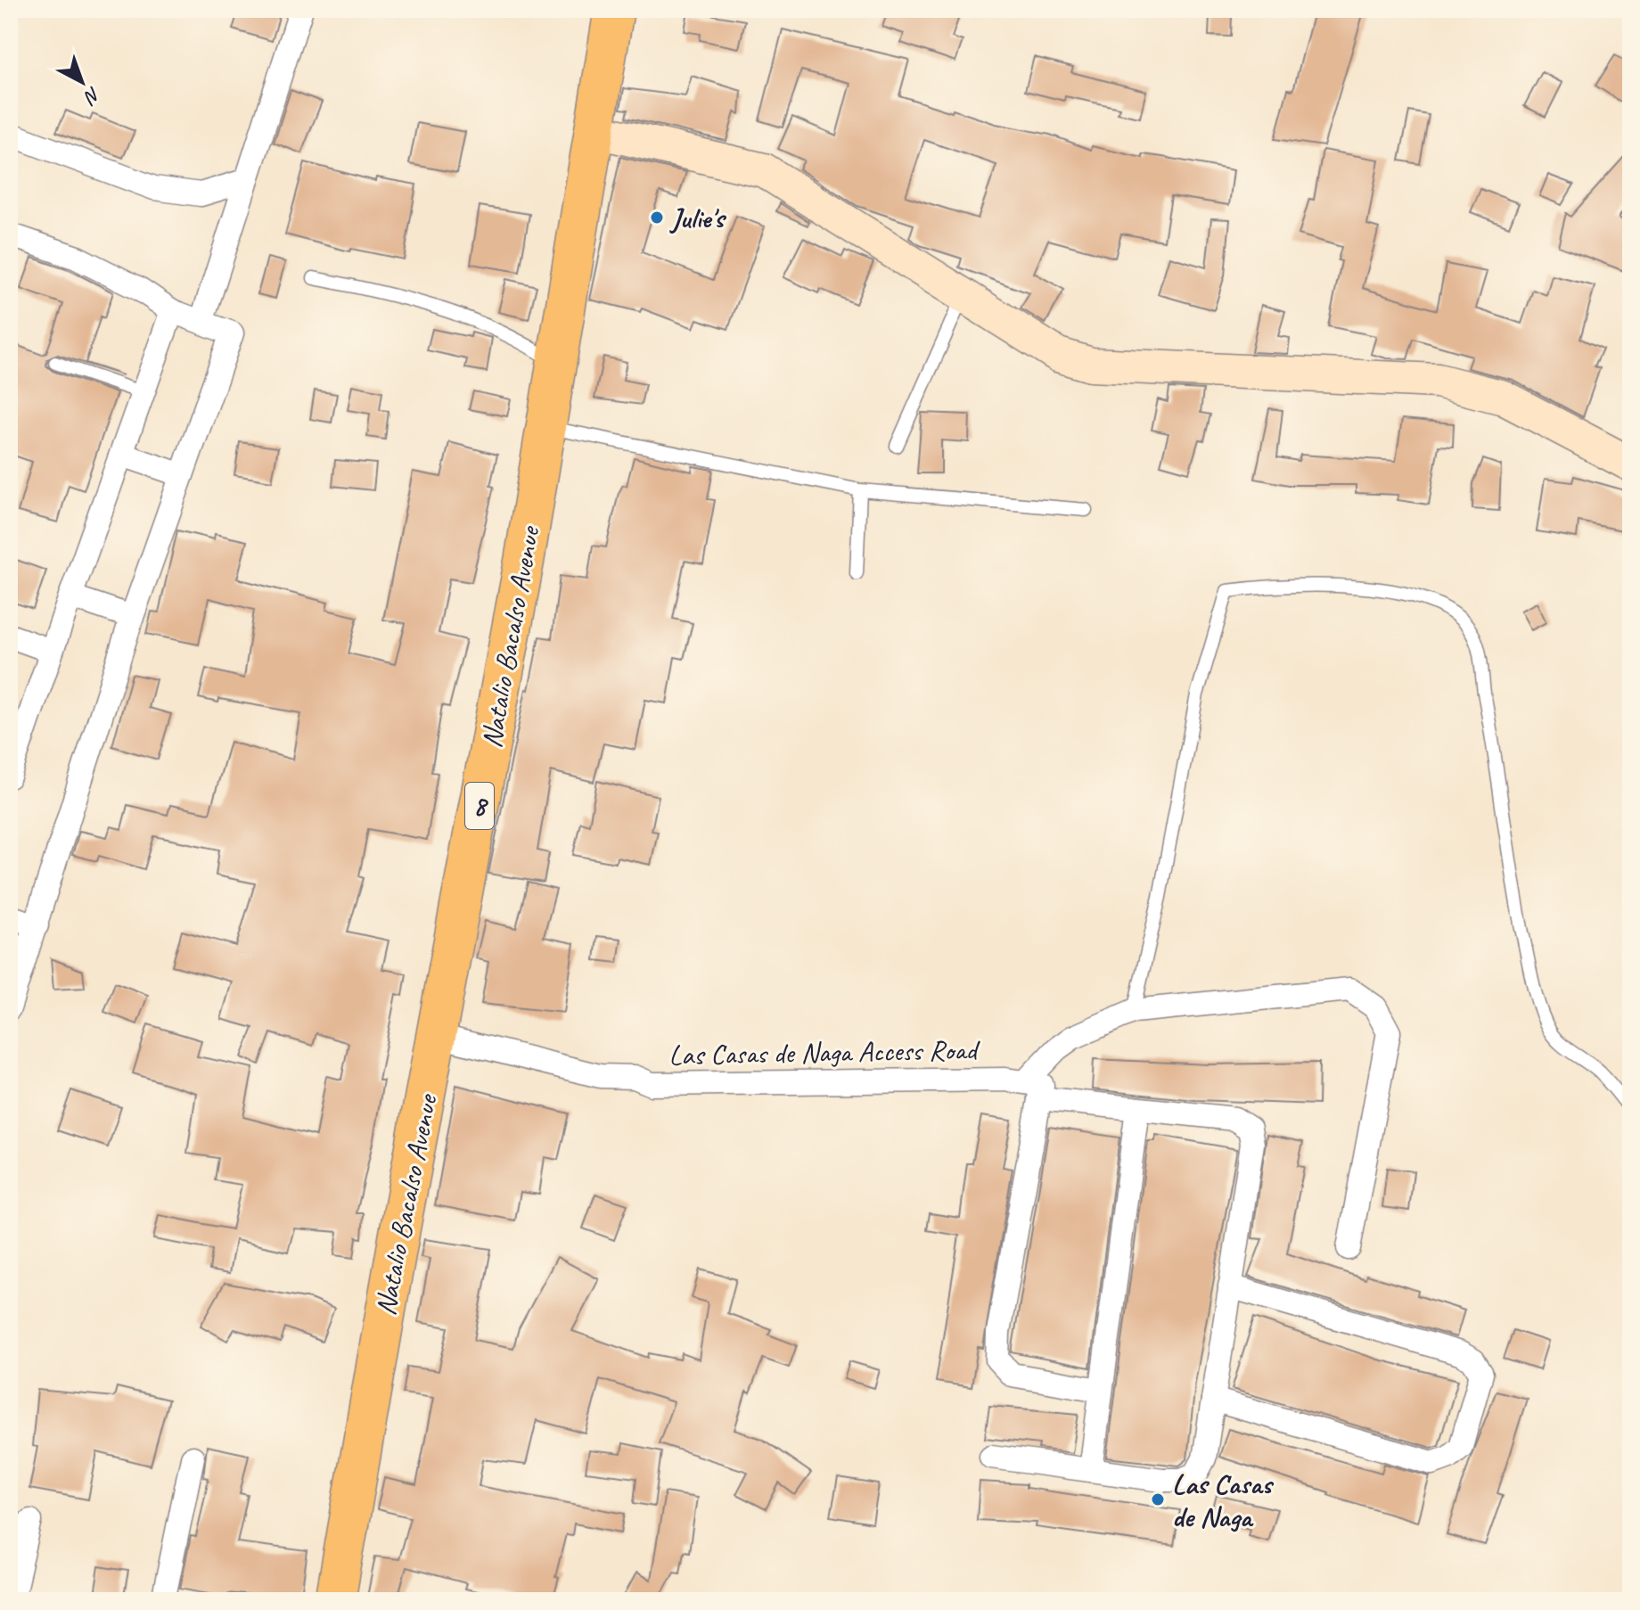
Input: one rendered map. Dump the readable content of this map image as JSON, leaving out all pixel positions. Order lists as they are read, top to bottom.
{
  "streets": {
    "highway": ["Natalio Bacalso Avenue", "8"],
    "street": ["Las Casas de Naga Access Road"]
  },
  "crossings": [
    ["Natalio Bacalso Avenue", "Las Casas de Naga Access Road"]
  ],
  "places": ["Julie's", "Las Casas de Naga"],
  "north": "bottom right"
}
